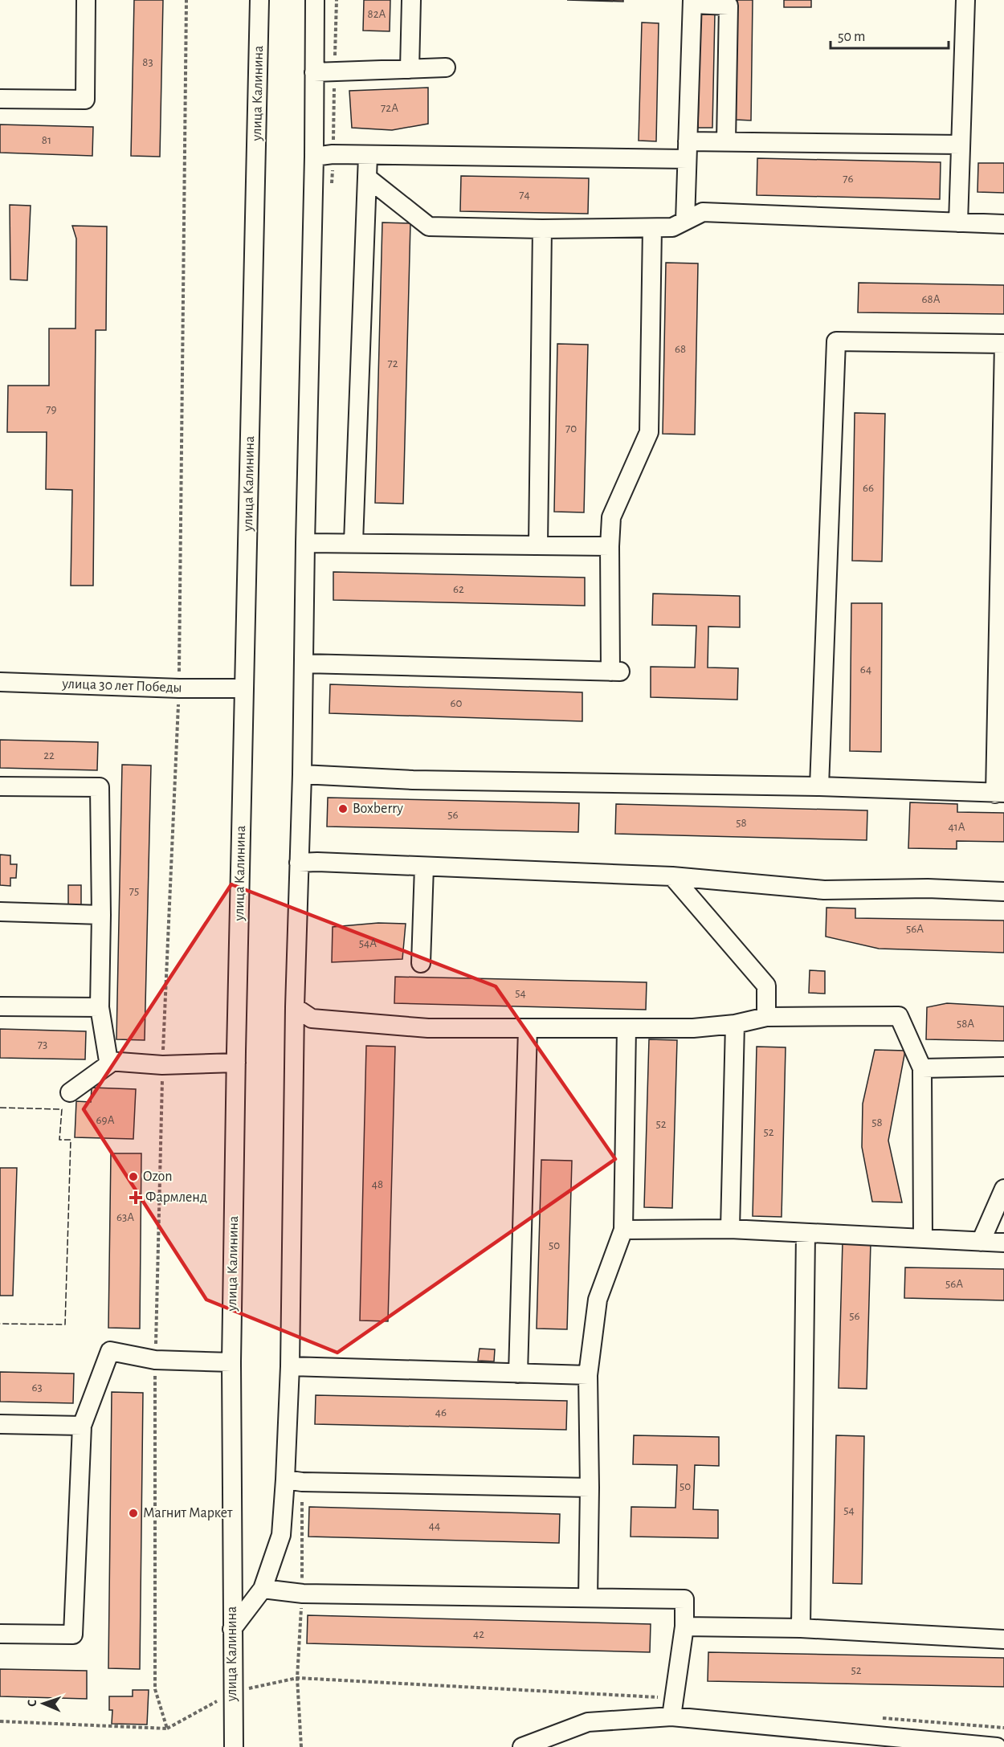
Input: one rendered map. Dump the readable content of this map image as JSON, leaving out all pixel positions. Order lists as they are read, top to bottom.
{
  "streets": {
    "street": ["улица Калинина", "улица 30 лет Победы"]
  },
  "crossings": [
    ["улица Калинина", "улица 30 лет Победы"]
  ],
  "places": {
    "other": ["Boxberry", "Ozon", "Магнит Маркет"],
    "health": ["Фармленд"]
  },
  "house_numbers": [
    "82А",
    "83",
    "72А",
    "81",
    "76",
    "74",
    "68А",
    "68",
    "72",
    "79",
    "70",
    "66",
    "62",
    "64",
    "60",
    "22",
    "56",
    "58",
    "41А",
    "75",
    "56А",
    "54А",
    "54",
    "58А",
    "73",
    "69А",
    "58",
    "52",
    "52",
    "48",
    "63А",
    "50",
    "56А",
    "56",
    "63",
    "46",
    "50",
    "54",
    "44",
    "42",
    "52"
  ],
  "scale_bar": "50 m",
  "north": "left"
}
